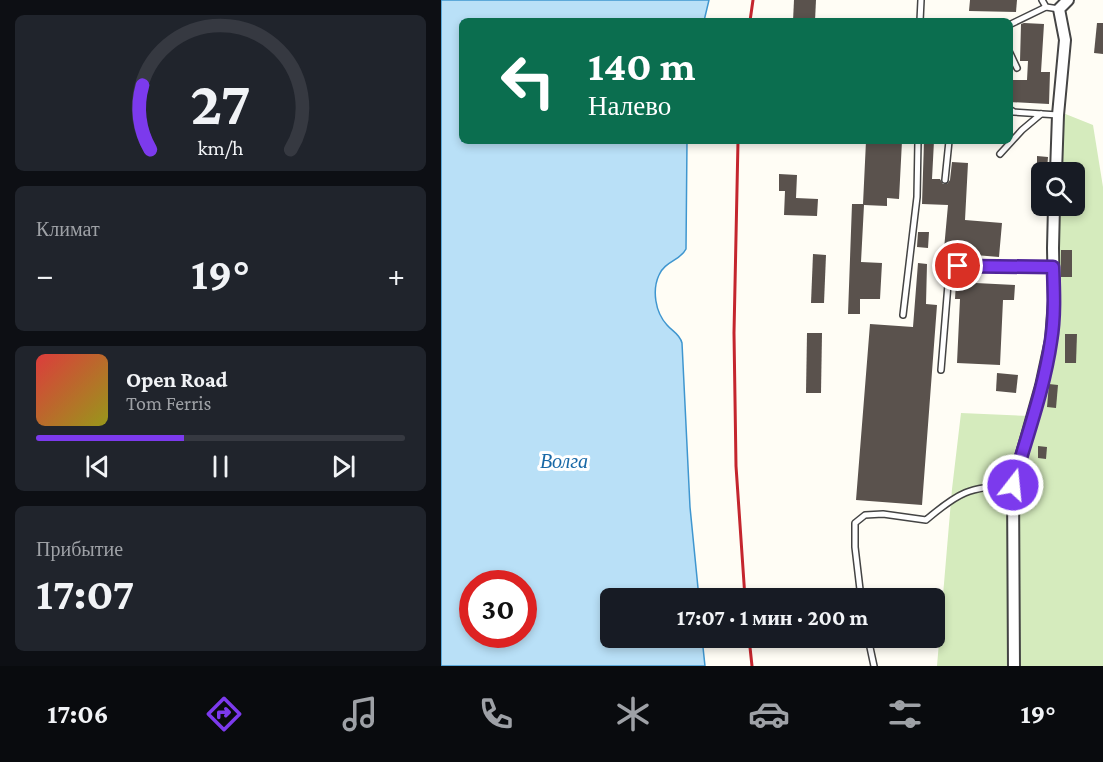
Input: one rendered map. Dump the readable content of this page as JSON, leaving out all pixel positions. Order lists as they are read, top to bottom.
{
  "water": ["Волга"],
  "page": {
    "turn": ["140 m", "Налево"],
    "tile": [
      "Климат",
      ["Прибытие", "17:07"]
    ],
    "heat": ["−", "19°", "+"],
    "song": ["Open Road", "Tom Ferris"],
    "limit": "30",
    "trip": "17:07 · 1 мин · 200 m",
    "tabs": ["17:06", "19°"],
    "gauge": ["27", "km/h"]
  }
}
